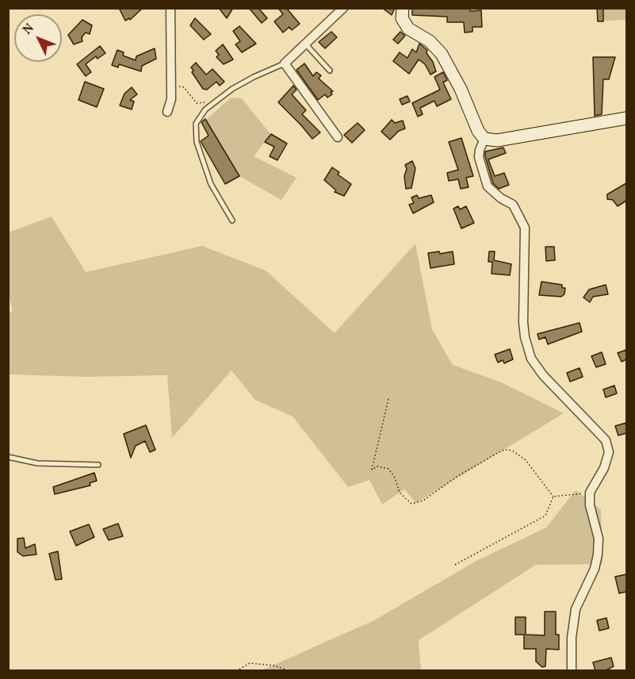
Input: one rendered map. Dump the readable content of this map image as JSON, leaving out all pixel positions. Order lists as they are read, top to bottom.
{
  "north": "top left"
}
